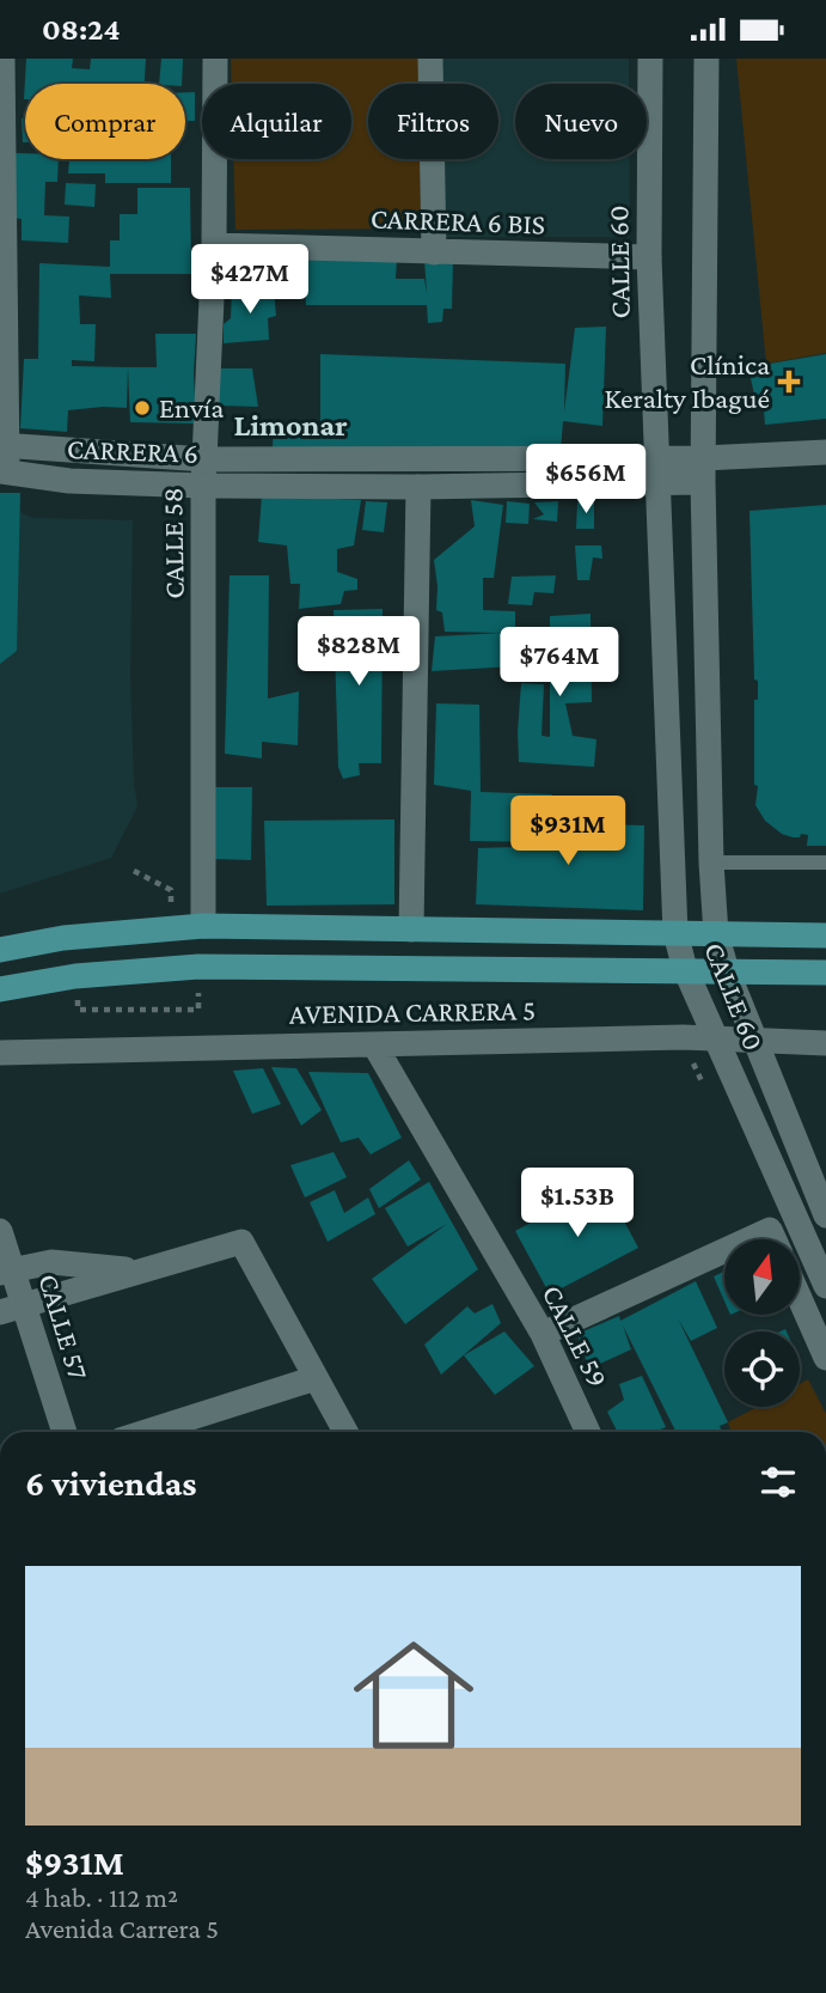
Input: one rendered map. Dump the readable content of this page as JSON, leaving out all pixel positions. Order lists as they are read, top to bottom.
{
  "streets": {
    "main road": ["AVENIDA CARRERA 5"],
    "street": [
      "CARRERA 6 BIS",
      "CALLE 60",
      "CARRERA 6",
      "CALLE 58",
      "CALLE 57",
      "CALLE 59"
    ]
  },
  "crossings": [
    ["CARRERA 6 BIS", "CALLE 60"],
    ["CARRERA 6 BIS", "CALLE 58"],
    ["CALLE 60", "CARRERA 6"],
    ["CALLE 60", "AVENIDA CARRERA 5"],
    ["CARRERA 6", "CALLE 58"],
    ["AVENIDA CARRERA 5", "CALLE 59"]
  ],
  "districts": ["Limonar"],
  "places": {
    "health": ["Clínica Keralty Ibagué"],
    "other": ["Envía"]
  },
  "north": "top",
  "page": {
    "status": "08:24",
    "chip": [
      "Comprar",
      "Alquilar",
      "Filtros",
      "Nuevo"
    ],
    "price": [
      "$427M",
      "$656M",
      "$828M",
      "$764M",
      "$931M",
      "$1.53B"
    ],
    "heading": "6 viviendas",
    "list": [
      {
        "name": "$931M",
        "note": "4 hab. · 112 m² · Avenida Carrera 5"
      }
    ]
  }
}
